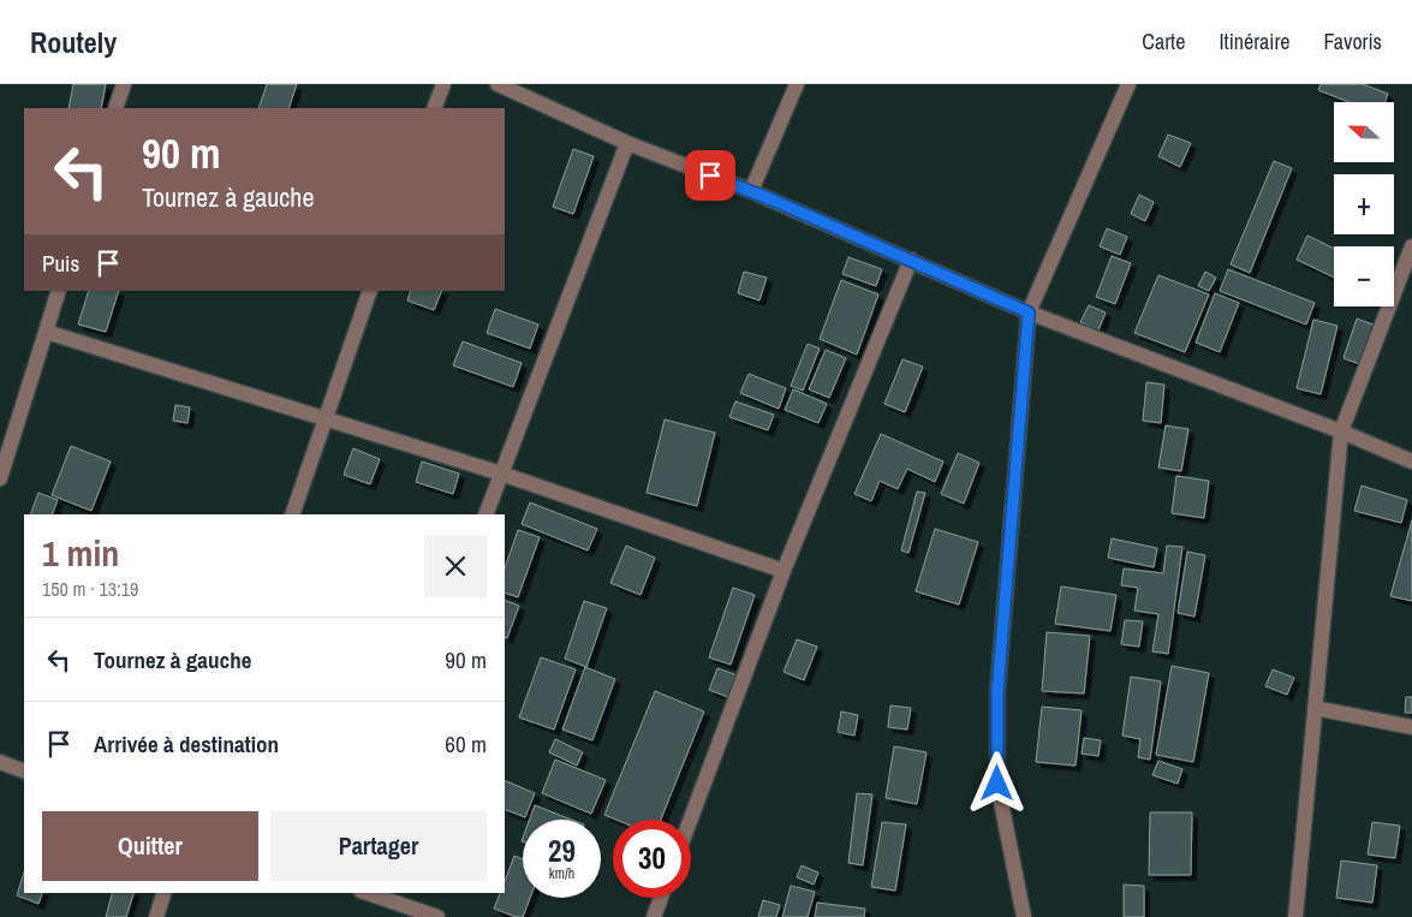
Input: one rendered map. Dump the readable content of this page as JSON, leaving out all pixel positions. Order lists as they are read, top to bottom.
{
  "north": "left",
  "page": {
    "header": "Routely",
    "nav": ["Carte", "Itinéraire", "Favoris"],
    "map_buttons": ["+", "−"],
    "turn": ["90 m", "Tournez à gauche"],
    "then": "Puis",
    "heading": ["1 min", "150 m · 13:19"],
    "list": [
      {
        "name": "Tournez à gauche",
        "value": "90 m"
      },
      {
        "name": "Arrivée à destination",
        "value": "60 m"
      }
    ],
    "buttons": ["Quitter", "Partager"],
    "speed": "29 km/h",
    "limit": "30"
  }
}
